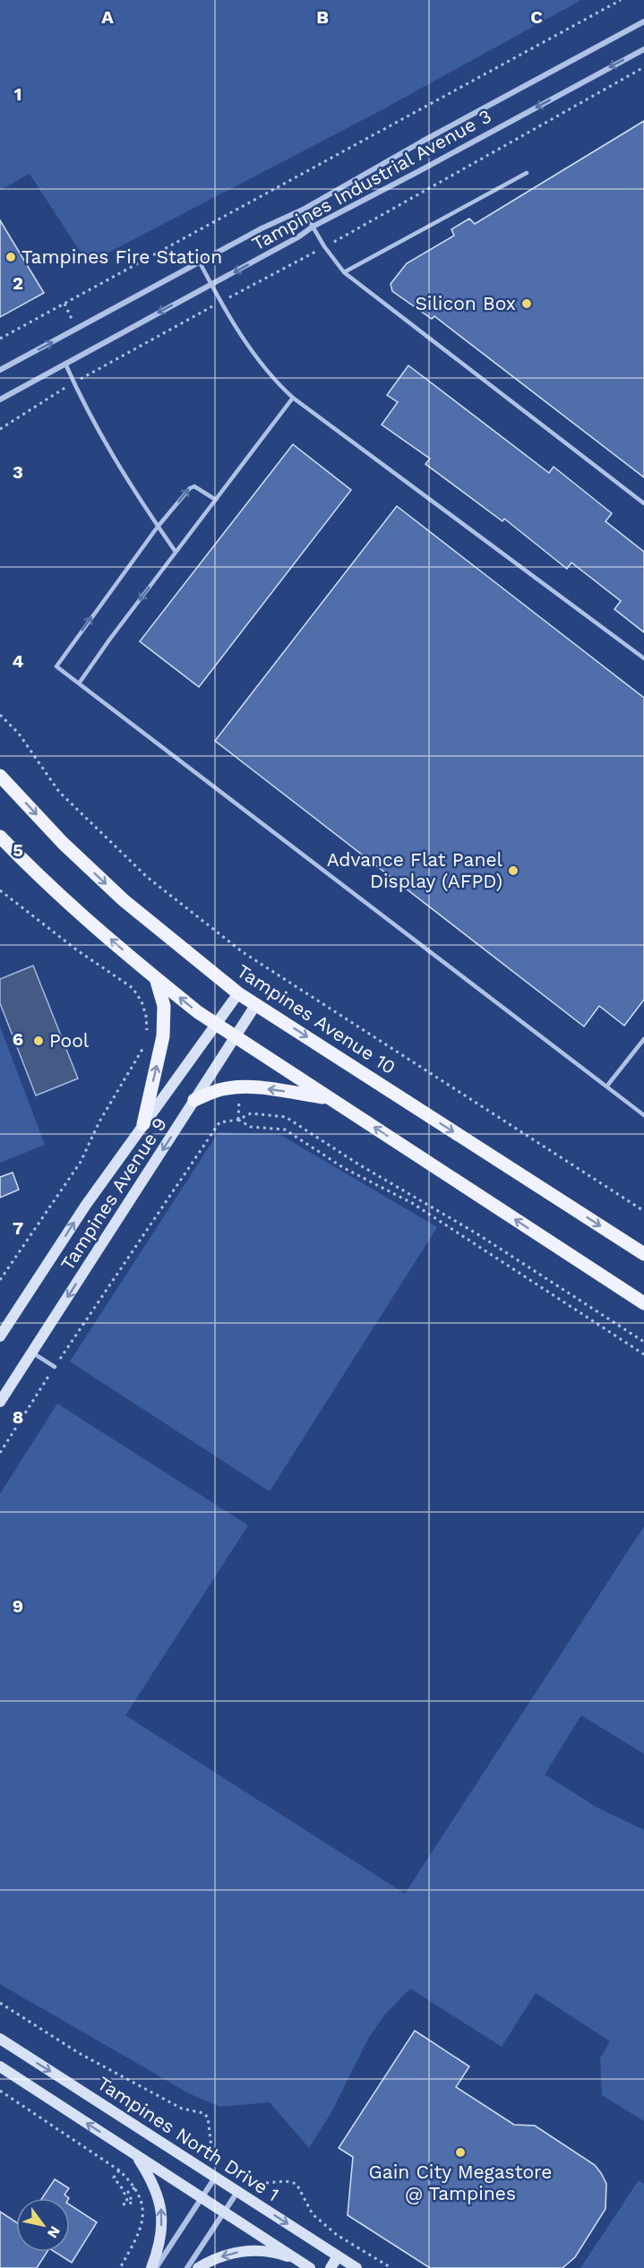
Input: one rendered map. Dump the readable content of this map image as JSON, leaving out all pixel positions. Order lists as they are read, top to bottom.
{
  "streets": {
    "main road": ["Tampines Avenue 10"],
    "street": ["Tampines Industrial Avenue 3", "Tampines Avenue 9", "Tampines North Drive 1"]
  },
  "crossings": [
    ["Tampines Avenue 10", "Tampines Avenue 9"]
  ],
  "places": [
    "Tampines Fire Station",
    "Silicon Box",
    "Advance Flat Panel Display (AFPD)",
    "Pool",
    "Gain City Megastore @ Tampines"
  ],
  "north": "bottom right",
  "grid": {
    "columns": ["A", "B", "C"],
    "rows": [
      "1",
      "2",
      "3",
      "4",
      "5",
      "6",
      "7",
      "8",
      "9"
    ]
  }
}
